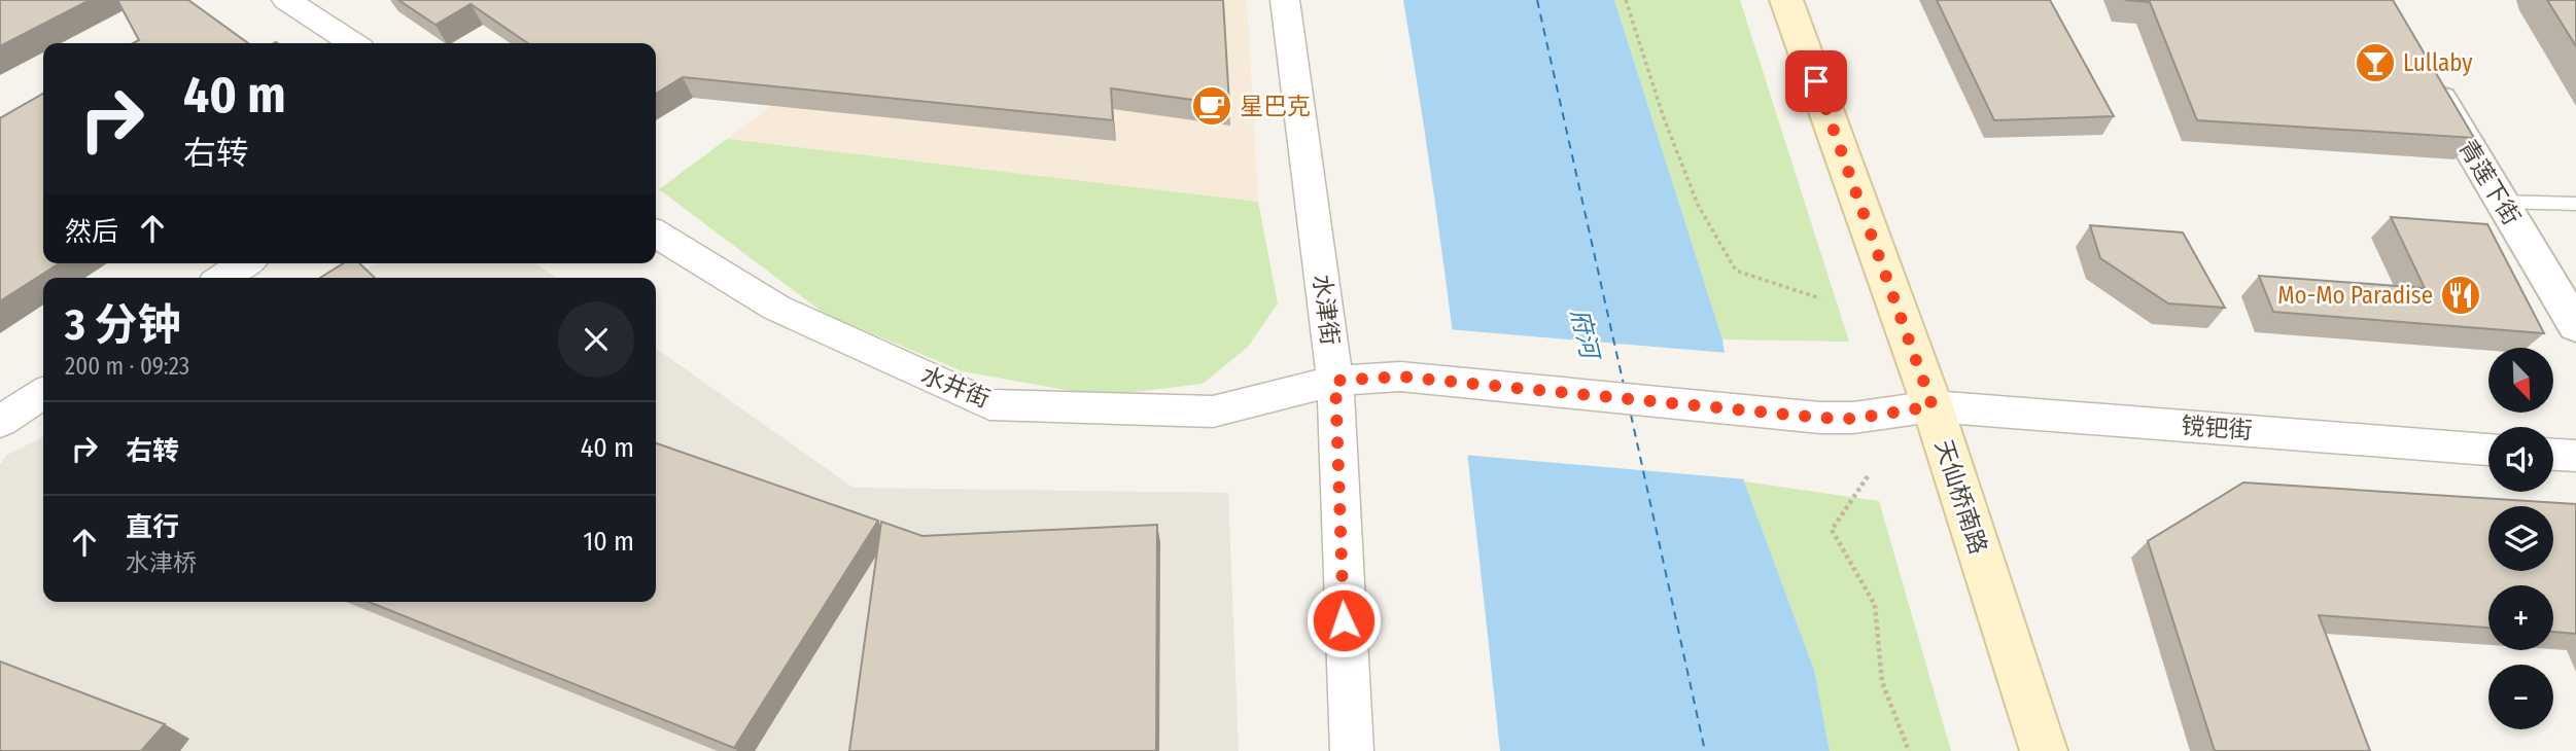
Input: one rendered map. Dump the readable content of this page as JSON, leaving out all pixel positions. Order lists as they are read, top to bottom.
{
  "streets": {
    "main road": ["天仙桥南路"],
    "street": [
      "青莲下街",
      "水津街",
      "水井街",
      "镋钯街"
    ]
  },
  "crossings": [
    ["水津街", "水井街"],
    ["水井街", "镋钯街"],
    ["镋钯街", "天仙桥南路"]
  ],
  "water": ["府河"],
  "places": {
    "bar": ["Lullaby"],
    "cafe": ["星巴克"],
    "restaurant": ["Mo-Mo Paradise"]
  },
  "north": "bottom right",
  "page": {
    "turn": ["40 m", "右转"],
    "then": "然后",
    "heading": ["3 分钟", "200 m · 09:23"],
    "map_buttons": ["+", "−"],
    "list": [
      {
        "name": "右转",
        "value": "40 m"
      },
      {
        "name": "直行",
        "note": "水津桥",
        "value": "10 m"
      }
    ]
  }
}
